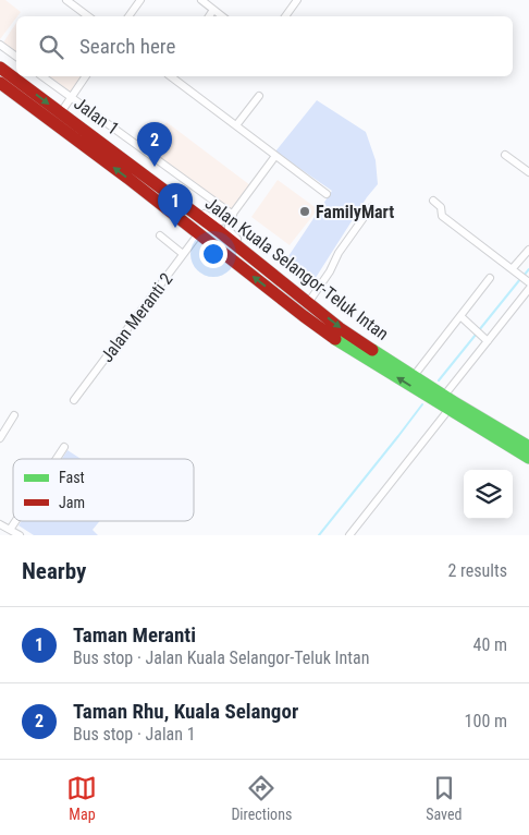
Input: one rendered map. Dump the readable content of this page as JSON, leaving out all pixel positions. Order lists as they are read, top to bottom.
{
  "streets": {
    "highway": ["Jalan Kuala Selangor-Teluk Intan"],
    "street": ["Jalan 1", "Jalan Meranti 2"]
  },
  "crossings": [
    ["Jalan Kuala Selangor-Teluk Intan", "Jalan Meranti 2"]
  ],
  "places": ["FamilyMart"],
  "legend": ["Fast", "Jam"],
  "page": {
    "search": "Search here",
    "pins": ["2", "1"],
    "heading": ["Nearby", "2 results"],
    "list": [
      {
        "mark": "1",
        "name": "Taman Meranti",
        "note": "Bus stop · Jalan Kuala Selangor-Teluk Intan",
        "value": "40 m"
      },
      {
        "mark": "2",
        "name": "Taman Rhu, Kuala Selangor",
        "note": "Bus stop · Jalan 1",
        "value": "100 m"
      }
    ],
    "nav": ["Map", "Directions", "Saved"]
  }
}
